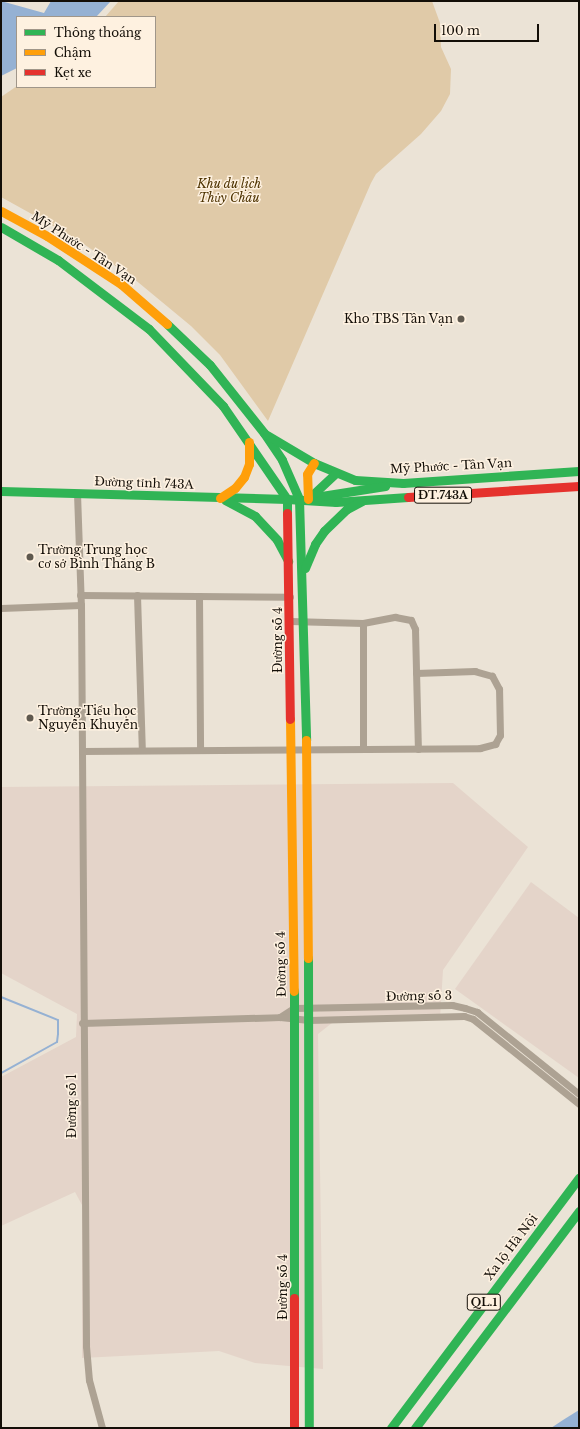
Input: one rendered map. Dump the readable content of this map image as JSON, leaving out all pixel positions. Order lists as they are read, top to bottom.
{
  "streets": {
    "main road": [
      "Mỹ Phước - Tân Vạn",
      "Đường tỉnh 743A",
      "ĐT.743A",
      "Đường số 4",
      "Xa lộ Hà Nội",
      "QL.1"
    ],
    "street": ["Đường số 3", "Đường số 1"]
  },
  "crossings": [
    ["Mỹ Phước - Tân Vạn", "Đường tỉnh 743A"],
    ["Mỹ Phước - Tân Vạn", "ĐT.743A"],
    ["Mỹ Phước - Tân Vạn", "Đường số 4"],
    ["Đường tỉnh 743A", "Đường số 4"],
    ["Đường tỉnh 743A", "Đường số 1"],
    ["Đường số 4", "Đường số 3"],
    ["Đường số 3", "Đường số 1"]
  ],
  "parks": ["Khu du lịch Thủy Châu"],
  "places": ["Kho TBS Tân Vạn", "Trường Trung học cơ sở Bình Thắng B", "Trường Tiểu học Nguyễn Khuyến"],
  "legend": ["Thông thoáng", "Chậm", "Kẹt xe"],
  "scale_bar": "100 m"
}
